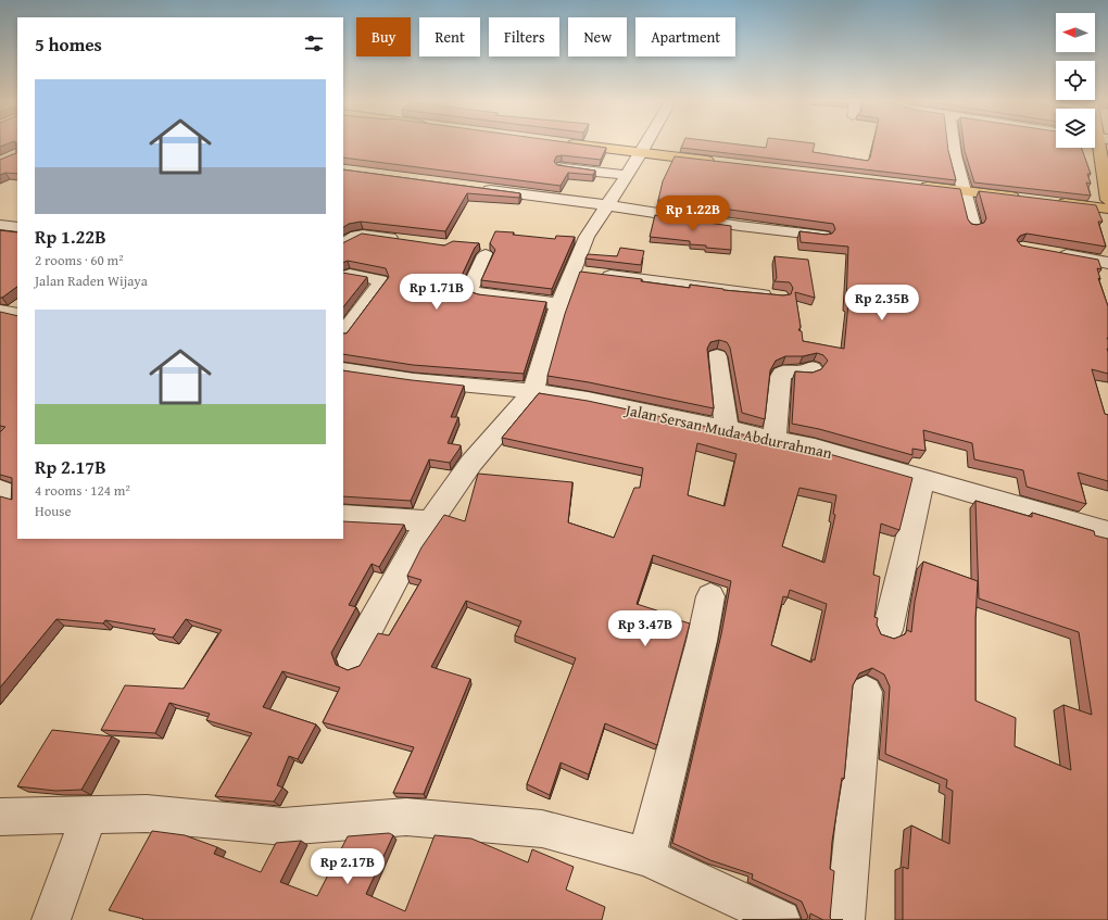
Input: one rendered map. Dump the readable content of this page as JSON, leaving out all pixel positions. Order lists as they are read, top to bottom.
{
  "streets": {
    "street": ["Jalan Sersan Muda Abdurrahman"]
  },
  "north": "left",
  "page": {
    "chip": [
      "Buy",
      "Rent",
      "Filters",
      "New",
      "Apartment"
    ],
    "heading": "5 homes",
    "list": [
      {
        "name": "Rp 1.22B",
        "note": "2 rooms · 60 m² · Jalan Raden Wijaya"
      },
      {
        "name": "Rp 2.17B",
        "note": "4 rooms · 124 m² · House"
      }
    ],
    "price": [
      "Rp 1.22B",
      "Rp 1.71B",
      "Rp 2.35B",
      "Rp 3.47B",
      "Rp 2.17B"
    ]
  }
}
